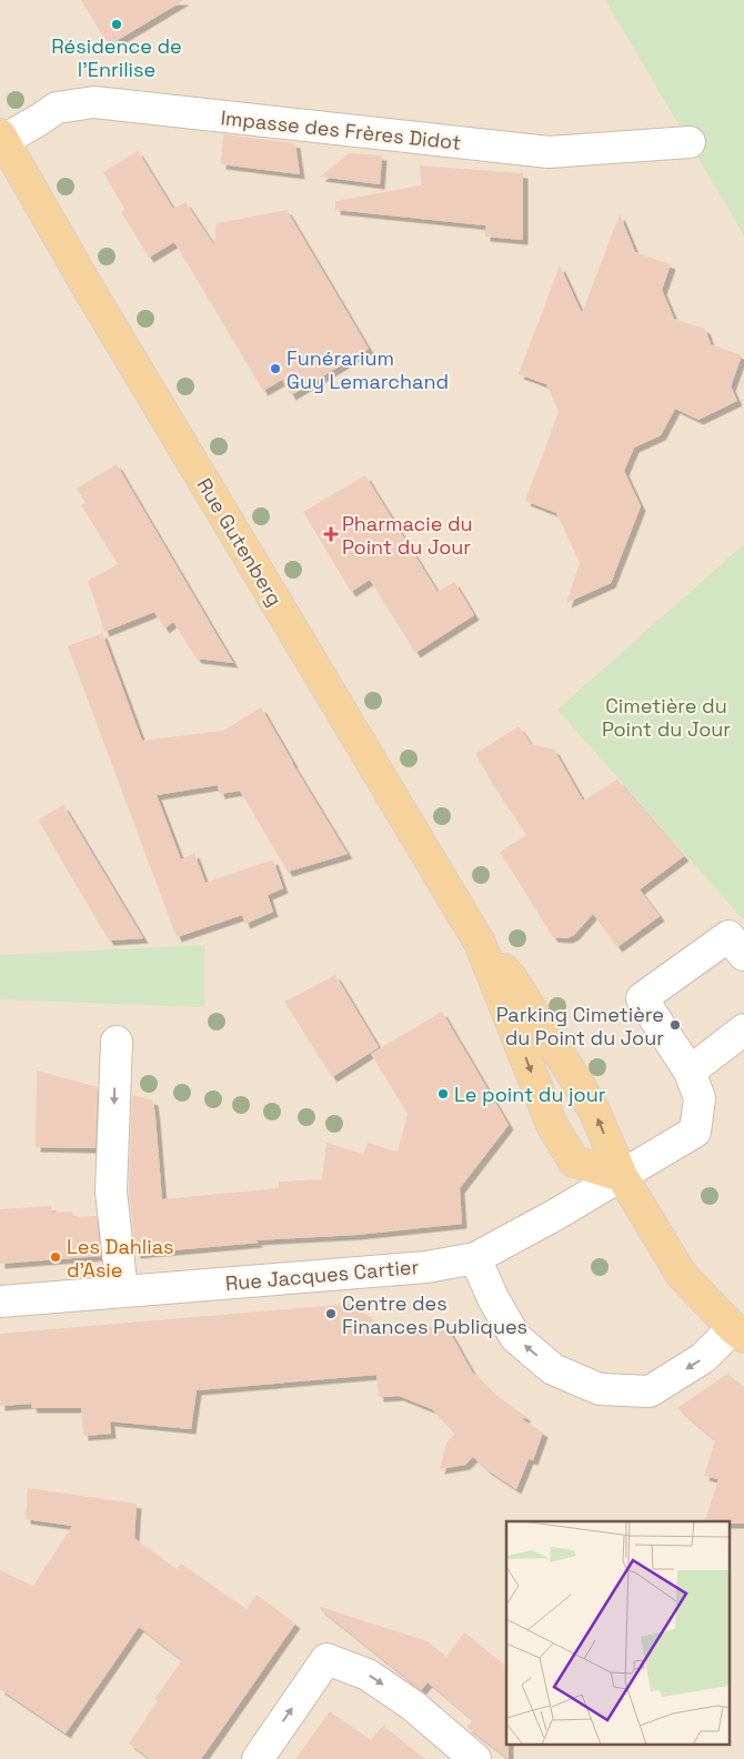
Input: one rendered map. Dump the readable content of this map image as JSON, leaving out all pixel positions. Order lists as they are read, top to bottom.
{
  "streets": {
    "main road": ["Rue Gutenberg"],
    "street": ["Impasse des Frères Didot", "Rue Jacques Cartier"]
  },
  "crossings": [
    ["Impasse des Frères Didot", "Rue Gutenberg"],
    ["Rue Gutenberg", "Rue Jacques Cartier"]
  ],
  "parks": ["Cimetière du Point du Jour"],
  "places": {
    "other": [
      "Résidence de l’Enrilise",
      "Funérarium Guy Lemarchand",
      "Parking Cimetière du Point du Jour",
      "Le point du jour",
      "Les Dahlias d'Asie",
      "Centre des Finances Publiques"
    ],
    "health": ["Pharmacie du Point du Jour"]
  }
}
